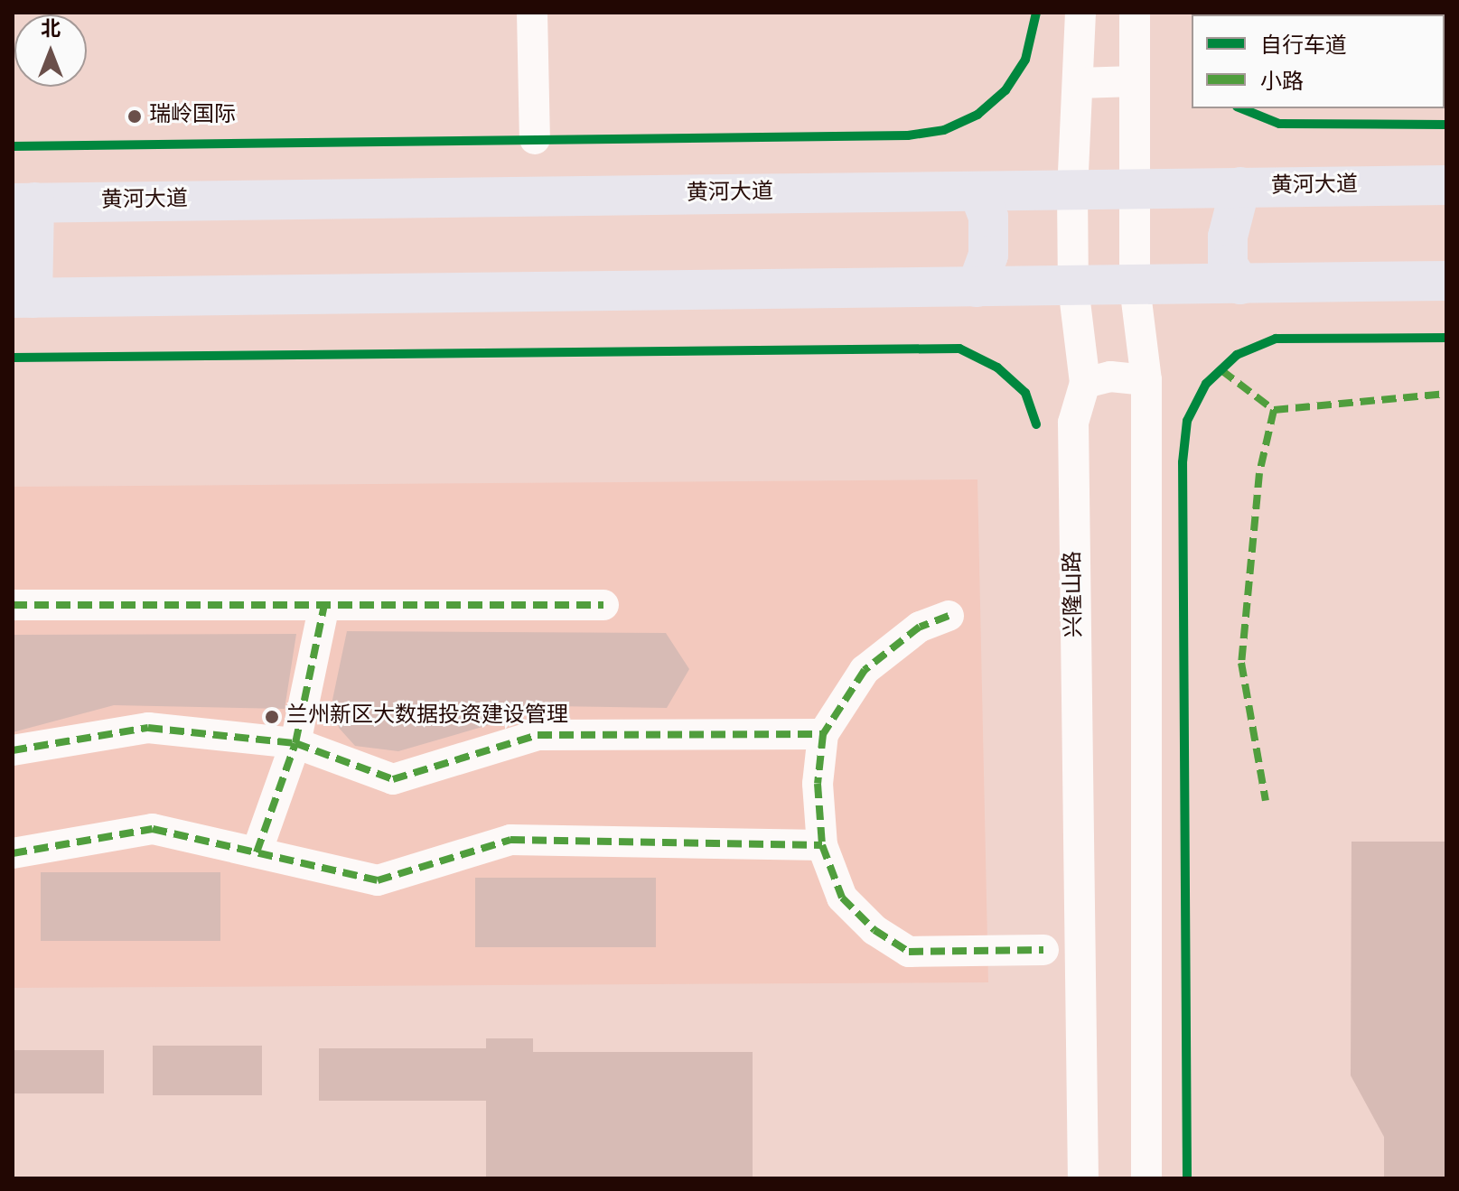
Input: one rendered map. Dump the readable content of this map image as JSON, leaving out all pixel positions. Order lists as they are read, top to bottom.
{
  "streets": {
    "main road": ["黄河大道"],
    "street": ["兴隆山路"]
  },
  "crossings": [
    ["黄河大道", "兴隆山路"]
  ],
  "places": ["瑞岭国际", "兰州新区大数据投资建设管理"],
  "legend": ["自行车道", "小路"],
  "north": "top"
}
